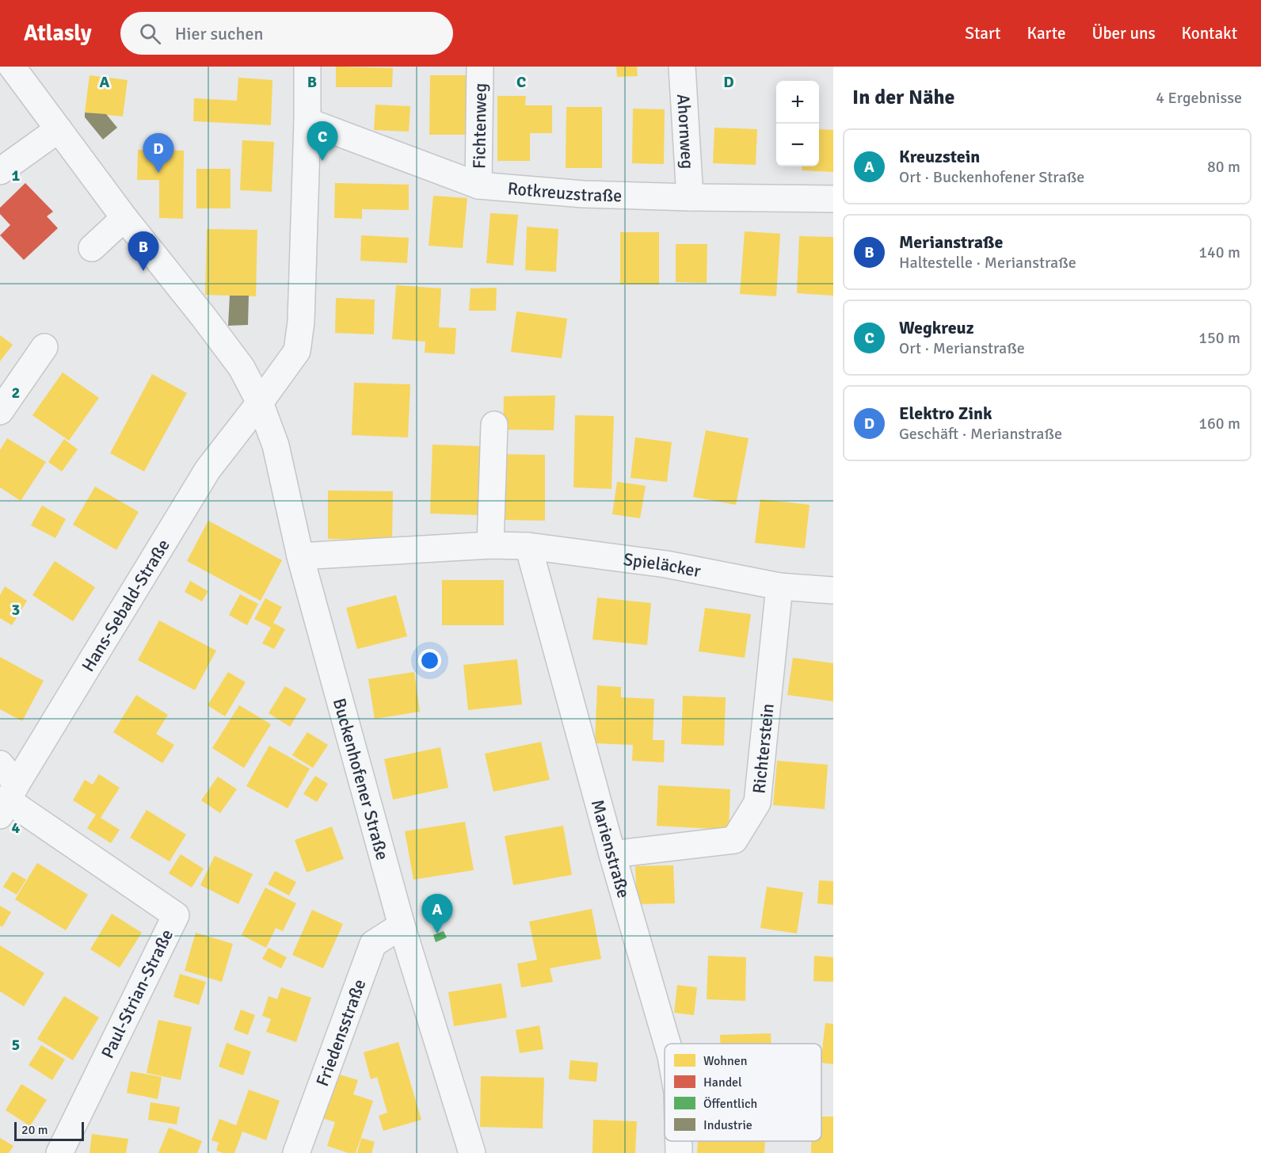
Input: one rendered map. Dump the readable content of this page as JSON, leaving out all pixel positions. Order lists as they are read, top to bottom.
{
  "streets": {
    "street": [
      "Fichtenweg",
      "Ahornweg",
      "Rotkreuzstraße",
      "Spieläcker",
      "Hans-Sebald-Straße",
      "Richterstein",
      "Buckenhofener Straße",
      "Marienstraße",
      "Paul-Strian-Straße",
      "Friedensstraße"
    ]
  },
  "crossings": [
    ["Fichtenweg", "Rotkreuzstraße"],
    ["Ahornweg", "Rotkreuzstraße"],
    ["Rotkreuzstraße", "Hans-Sebald-Straße"],
    ["Spieläcker", "Richterstein"],
    ["Spieläcker", "Buckenhofener Straße"],
    ["Spieläcker", "Marienstraße"],
    ["Hans-Sebald-Straße", "Buckenhofener Straße"],
    ["Hans-Sebald-Straße", "Paul-Strian-Straße"],
    ["Richterstein", "Marienstraße"],
    ["Buckenhofener Straße", "Friedensstraße"]
  ],
  "legend": [
    "Wohnen",
    "Handel",
    "Öffentlich",
    "Industrie"
  ],
  "scale_bar": "20 m",
  "page": {
    "header": "Atlasly",
    "search": "Hier suchen",
    "nav": [
      "Start",
      "Karte",
      "Über uns",
      "Kontakt"
    ],
    "heading": ["In der Nähe", "4 Ergebnisse"],
    "map_buttons": ["+", "−"],
    "pins": [
      "C",
      "D",
      "B",
      "A"
    ],
    "list": [
      {
        "mark": "A",
        "name": "Kreuzstein",
        "note": "Ort · Buckenhofener Straße",
        "value": "80 m"
      },
      {
        "mark": "B",
        "name": "Merianstraße",
        "note": "Haltestelle · Merianstraße",
        "value": "140 m"
      },
      {
        "mark": "C",
        "name": "Wegkreuz",
        "note": "Ort · Merianstraße",
        "value": "150 m"
      },
      {
        "mark": "D",
        "name": "Elektro Zink",
        "note": "Geschäft · Merianstraße",
        "value": "160 m"
      }
    ],
    "scale": "20 m"
  },
  "grid": {
    "columns": [
      "A",
      "B",
      "C",
      "D"
    ],
    "rows": [
      "1",
      "2",
      "3",
      "4",
      "5"
    ]
  }
}
